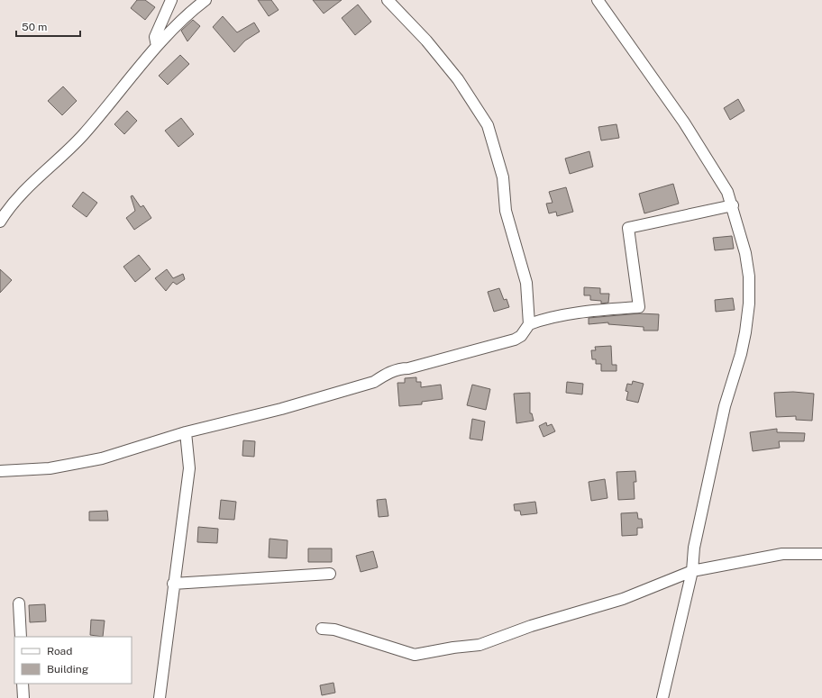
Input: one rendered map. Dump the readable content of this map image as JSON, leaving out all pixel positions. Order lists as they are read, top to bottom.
{
  "legend": ["Road", "Building"],
  "scale_bar": "50 m"
}
